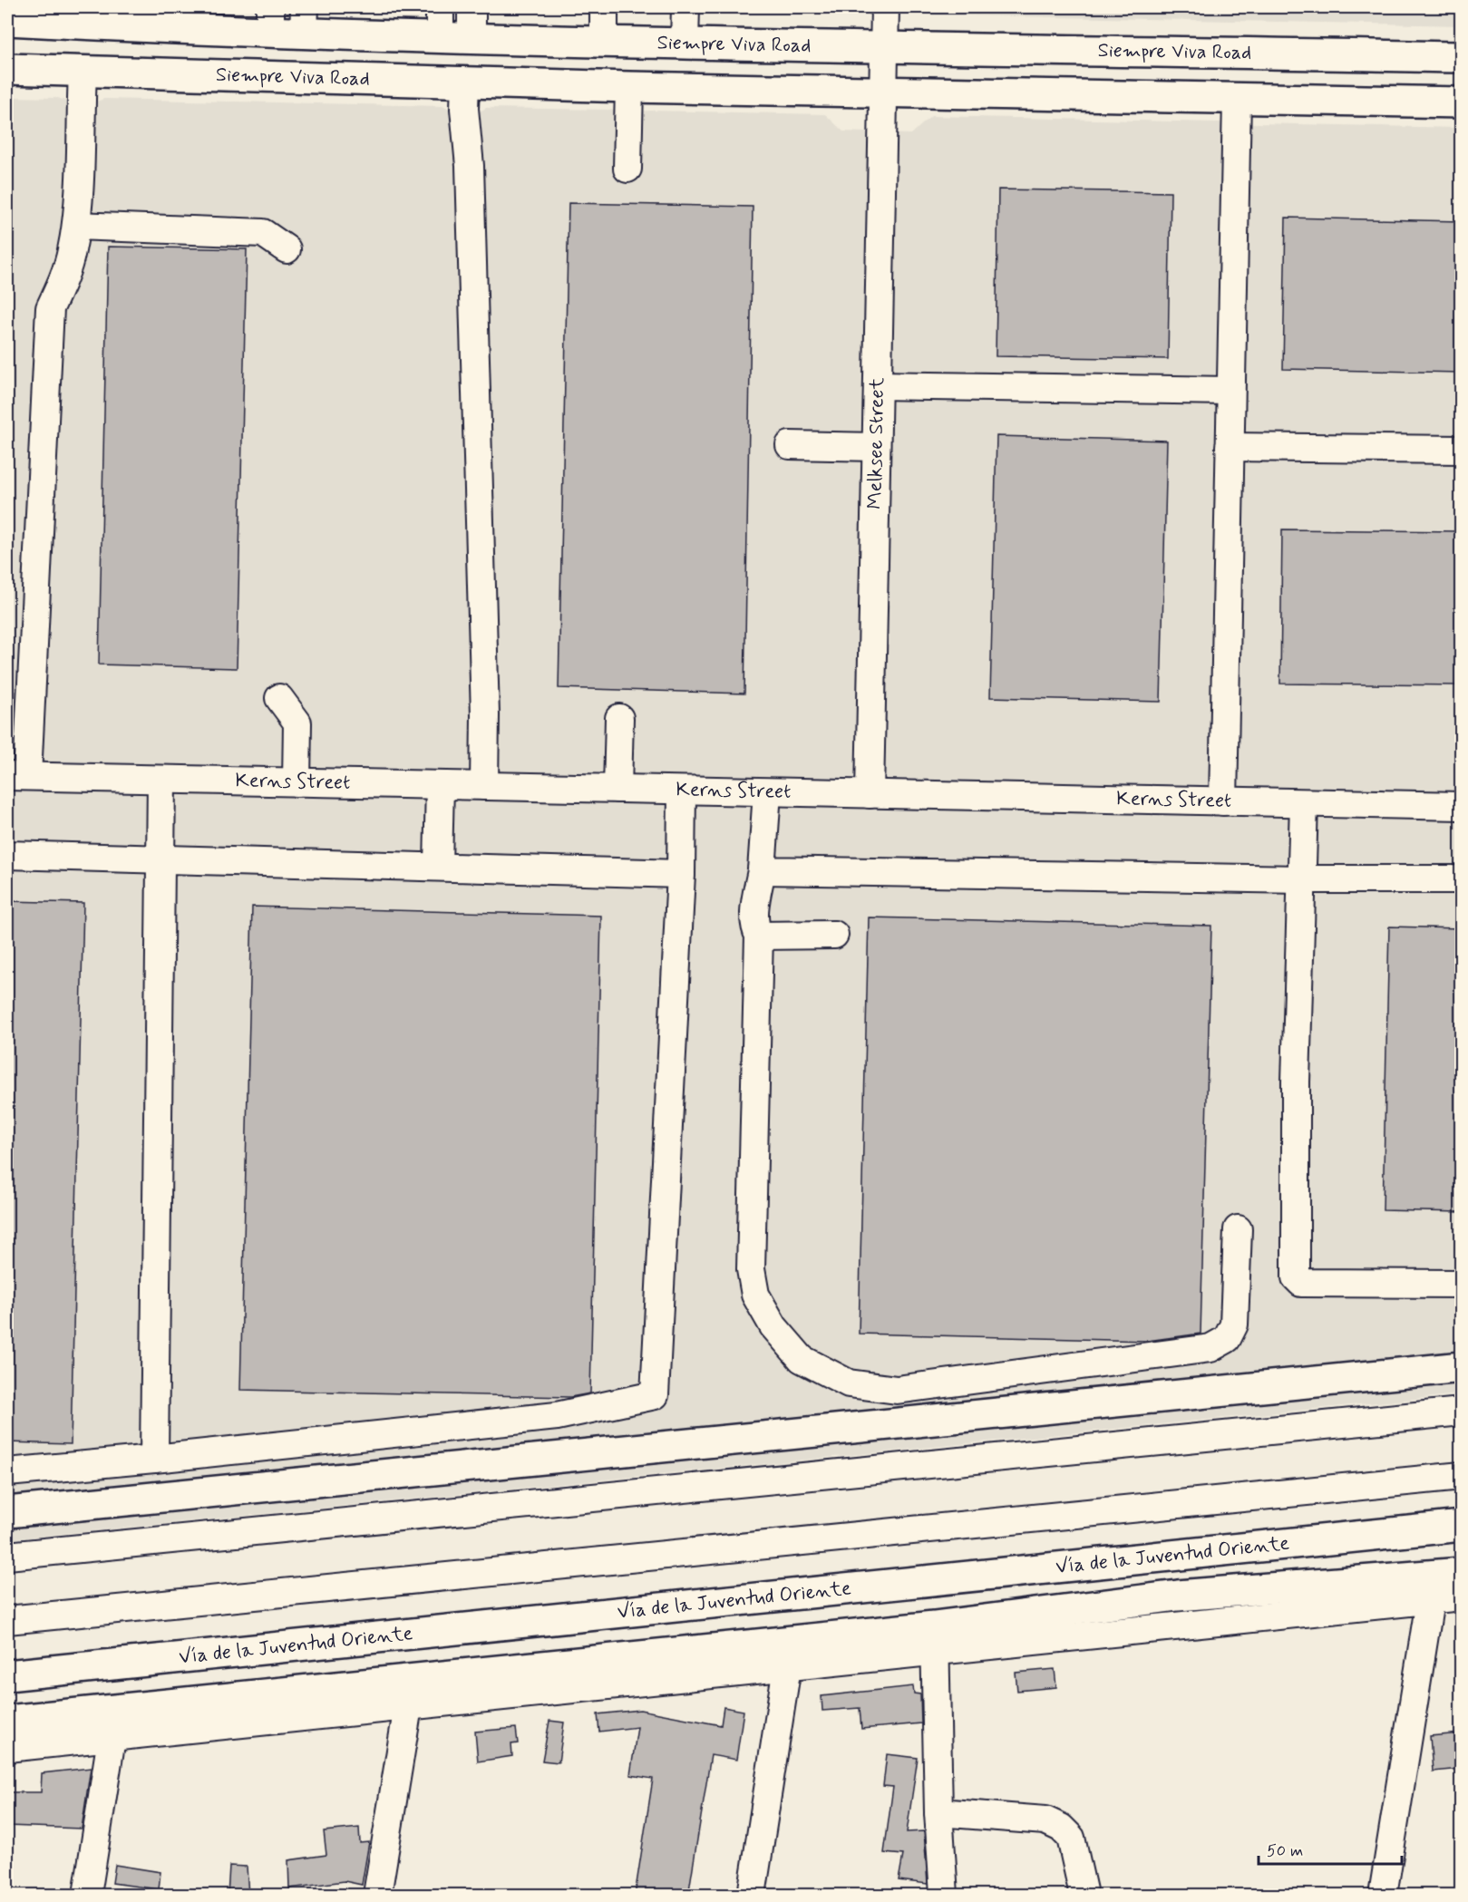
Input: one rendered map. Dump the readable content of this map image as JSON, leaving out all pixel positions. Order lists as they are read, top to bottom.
{
  "streets": {
    "main road": ["Siempre Viva Road", "Vía de la Juventud Oriente"],
    "street": ["Melksee Street", "Kerns Street"]
  },
  "crossings": [
    ["Siempre Viva Road", "Melksee Street"],
    ["Melksee Street", "Kerns Street"]
  ],
  "scale_bar": "50 m"
}
